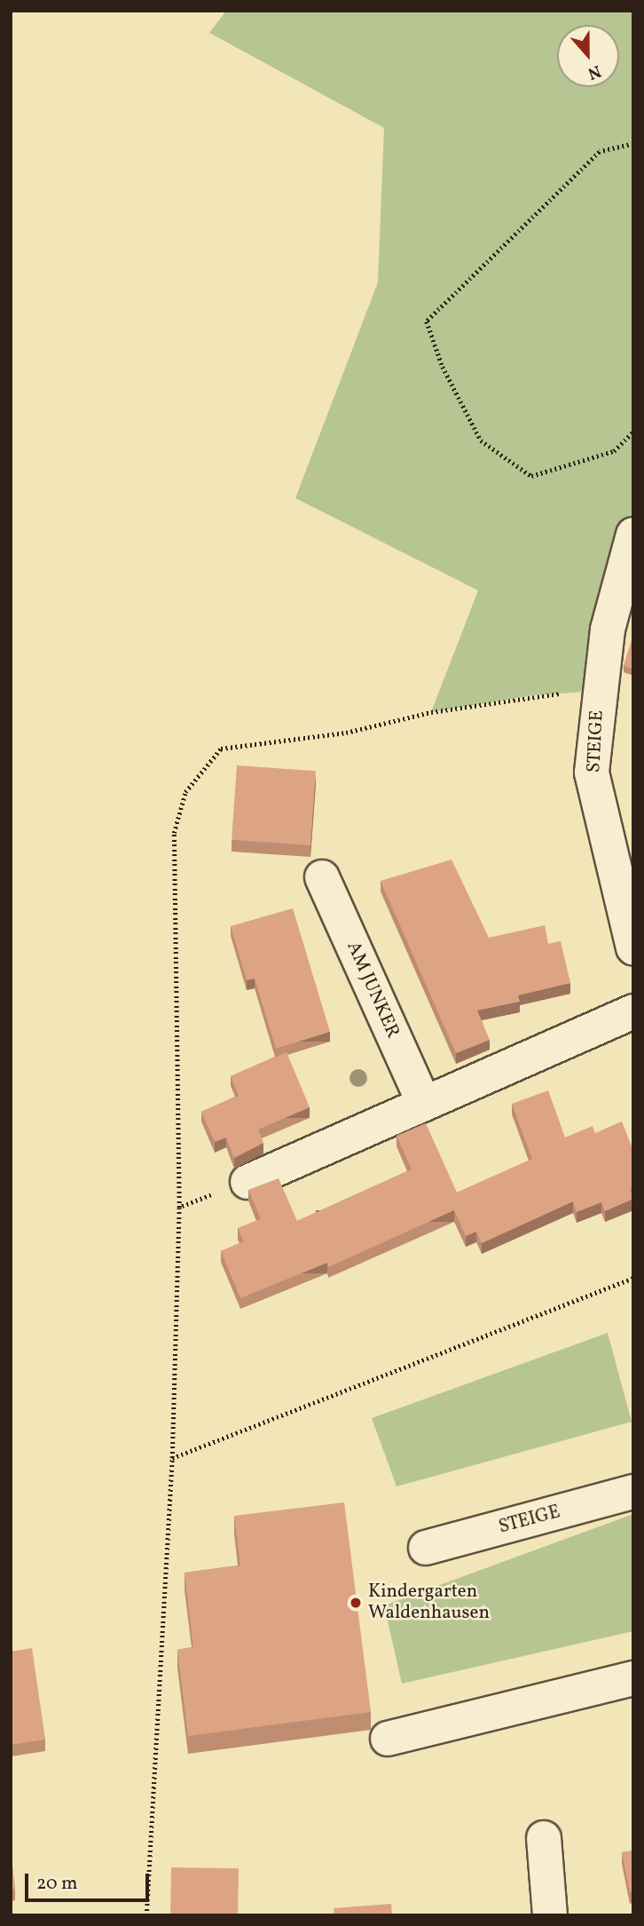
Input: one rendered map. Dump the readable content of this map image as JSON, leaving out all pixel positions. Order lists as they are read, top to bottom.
{
  "streets": {
    "street": ["STEIGE", "AM JUNKER"]
  },
  "places": ["Kindergarten Waldenhausen"],
  "scale_bar": "20 m",
  "north": "bottom"
}
